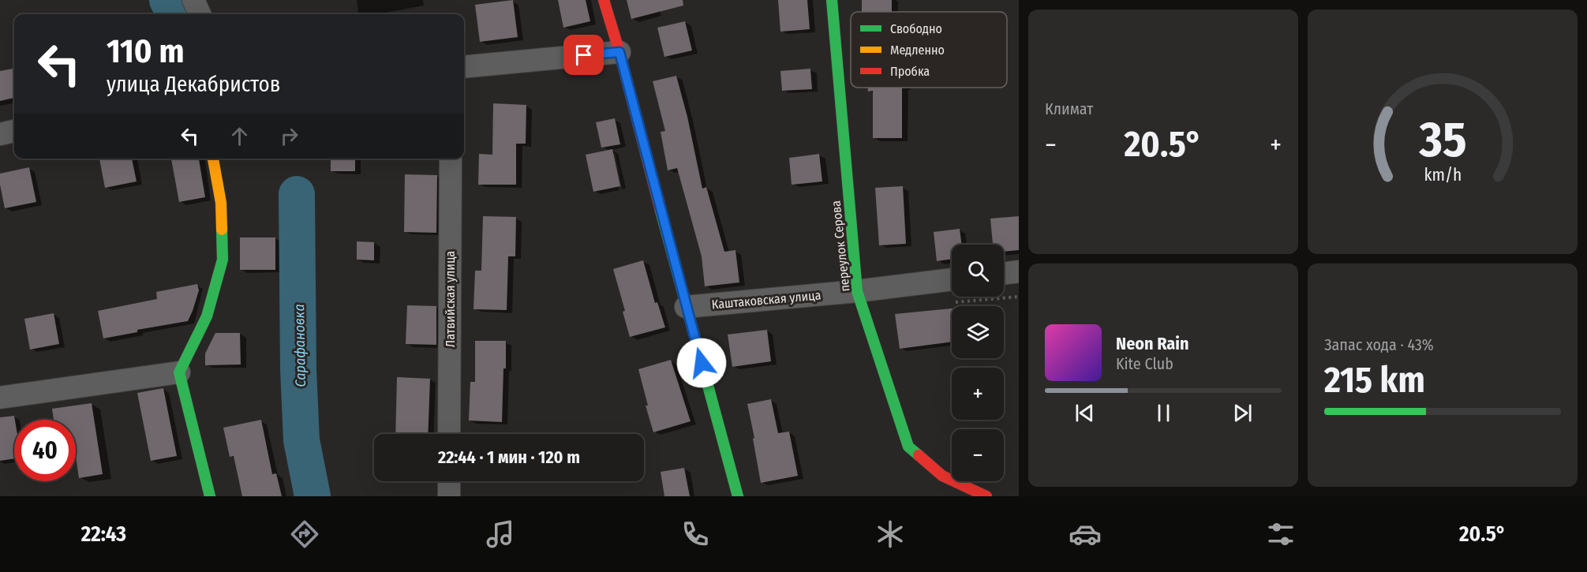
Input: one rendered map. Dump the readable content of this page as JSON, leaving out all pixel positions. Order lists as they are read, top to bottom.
{
  "streets": {
    "street": ["переулок Серова", "Латвийская улица", "Каштаковская улица"]
  },
  "crossings": [
    ["переулок Серова", "Каштаковская улица"]
  ],
  "water": ["Сарафановка"],
  "legend": ["Свободно", "Медленно", "Пробка"],
  "page": {
    "tile": [
      "Климат",
      ["Запас хода · 43%", "215 km"]
    ],
    "turn": ["110 m", "улица Декабристов"],
    "heat": ["−", "20.5°", "+"],
    "map_buttons": ["+", "−"],
    "song": ["Neon Rain", "Kite Club"],
    "limit": "40",
    "trip": "22:44 · 1 мин · 120 m",
    "tabs": ["22:43", "20.5°"],
    "gauge": ["35", "km/h"]
  }
}
